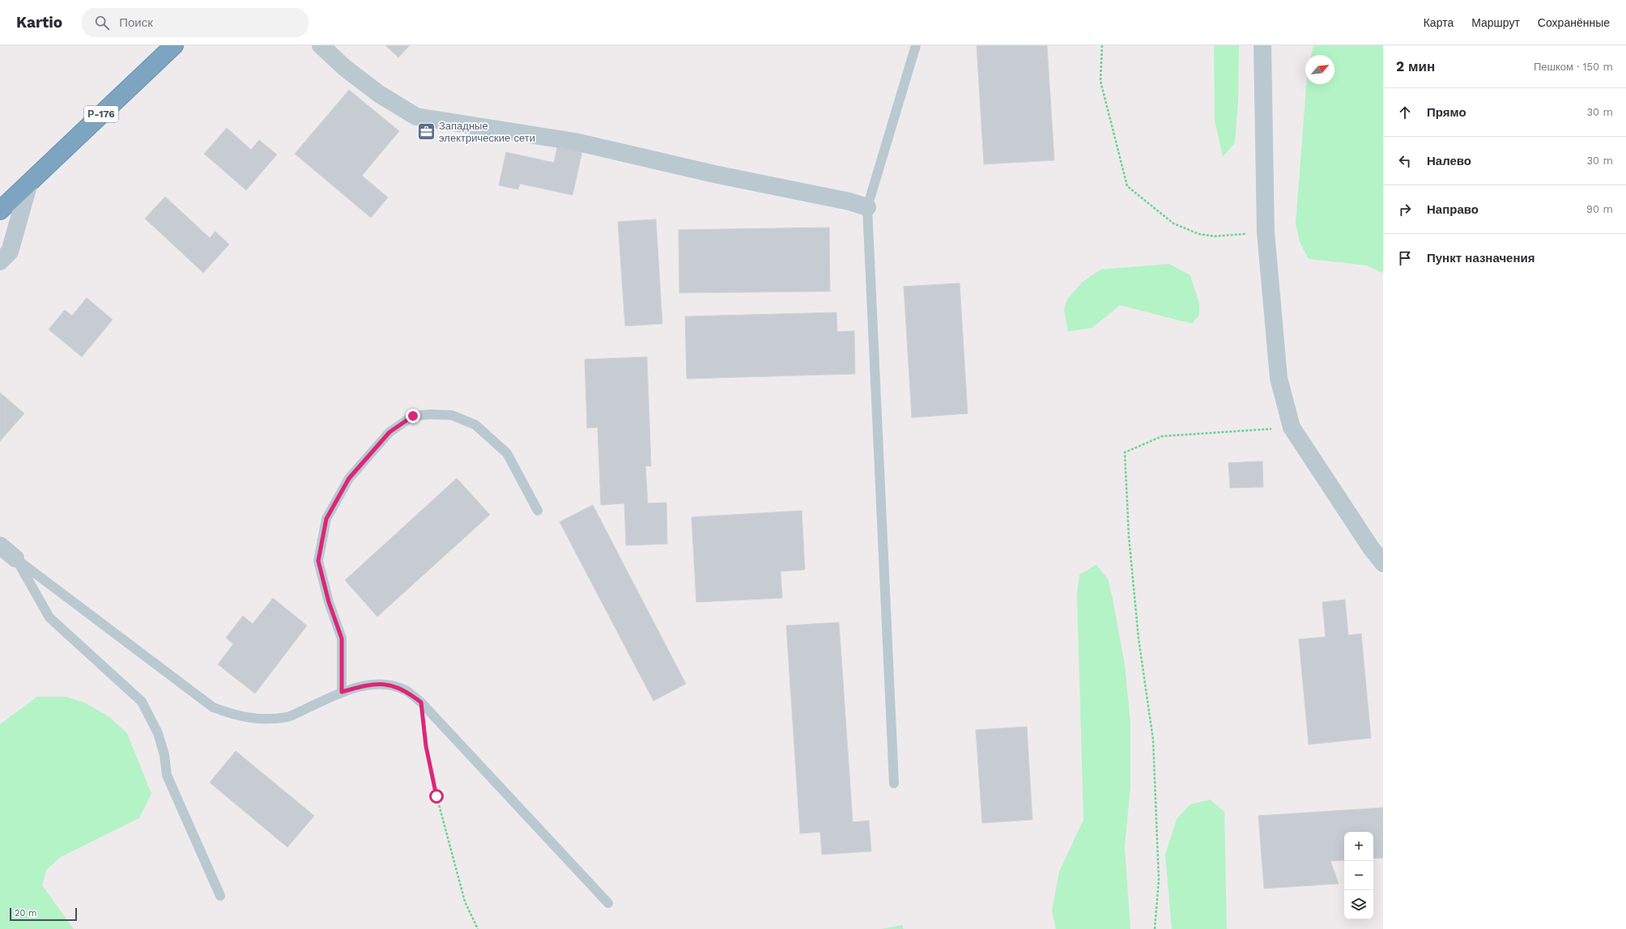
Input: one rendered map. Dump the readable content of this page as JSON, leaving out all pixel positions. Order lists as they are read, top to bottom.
{
  "streets": {
    "highway": ["Р-176"]
  },
  "places": {
    "office": ["Западные электрические сети"]
  },
  "scale_bar": "20 m",
  "north": "top right",
  "page": {
    "header": "Kartio",
    "search": "Поиск",
    "nav": ["Карта", "Маршрут", "Сохранённые"],
    "heading": ["2 мин", "Пешком · 150 m"],
    "list": [
      ["Прямо", "30 m"],
      ["Налево", "30 m"],
      ["Направо", "90 m"],
      "Пункт назначения"
    ],
    "map_buttons": ["+", "−"],
    "scale": "20 m"
  }
}
